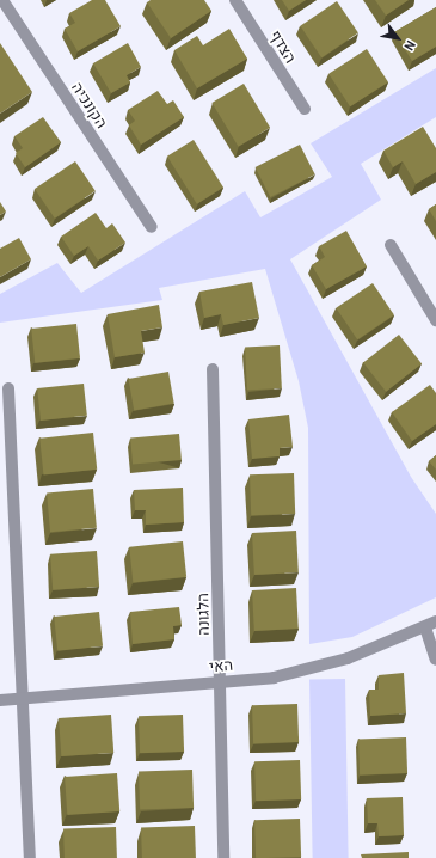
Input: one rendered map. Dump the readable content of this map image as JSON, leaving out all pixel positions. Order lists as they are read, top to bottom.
{
  "streets": {
    "street": [
      "הצדף",
      "הקונכיה",
      "הלגונה",
      "האי"
    ]
  },
  "crossings": [
    ["הלגונה", "האי"]
  ],
  "north": "bottom right"
}
